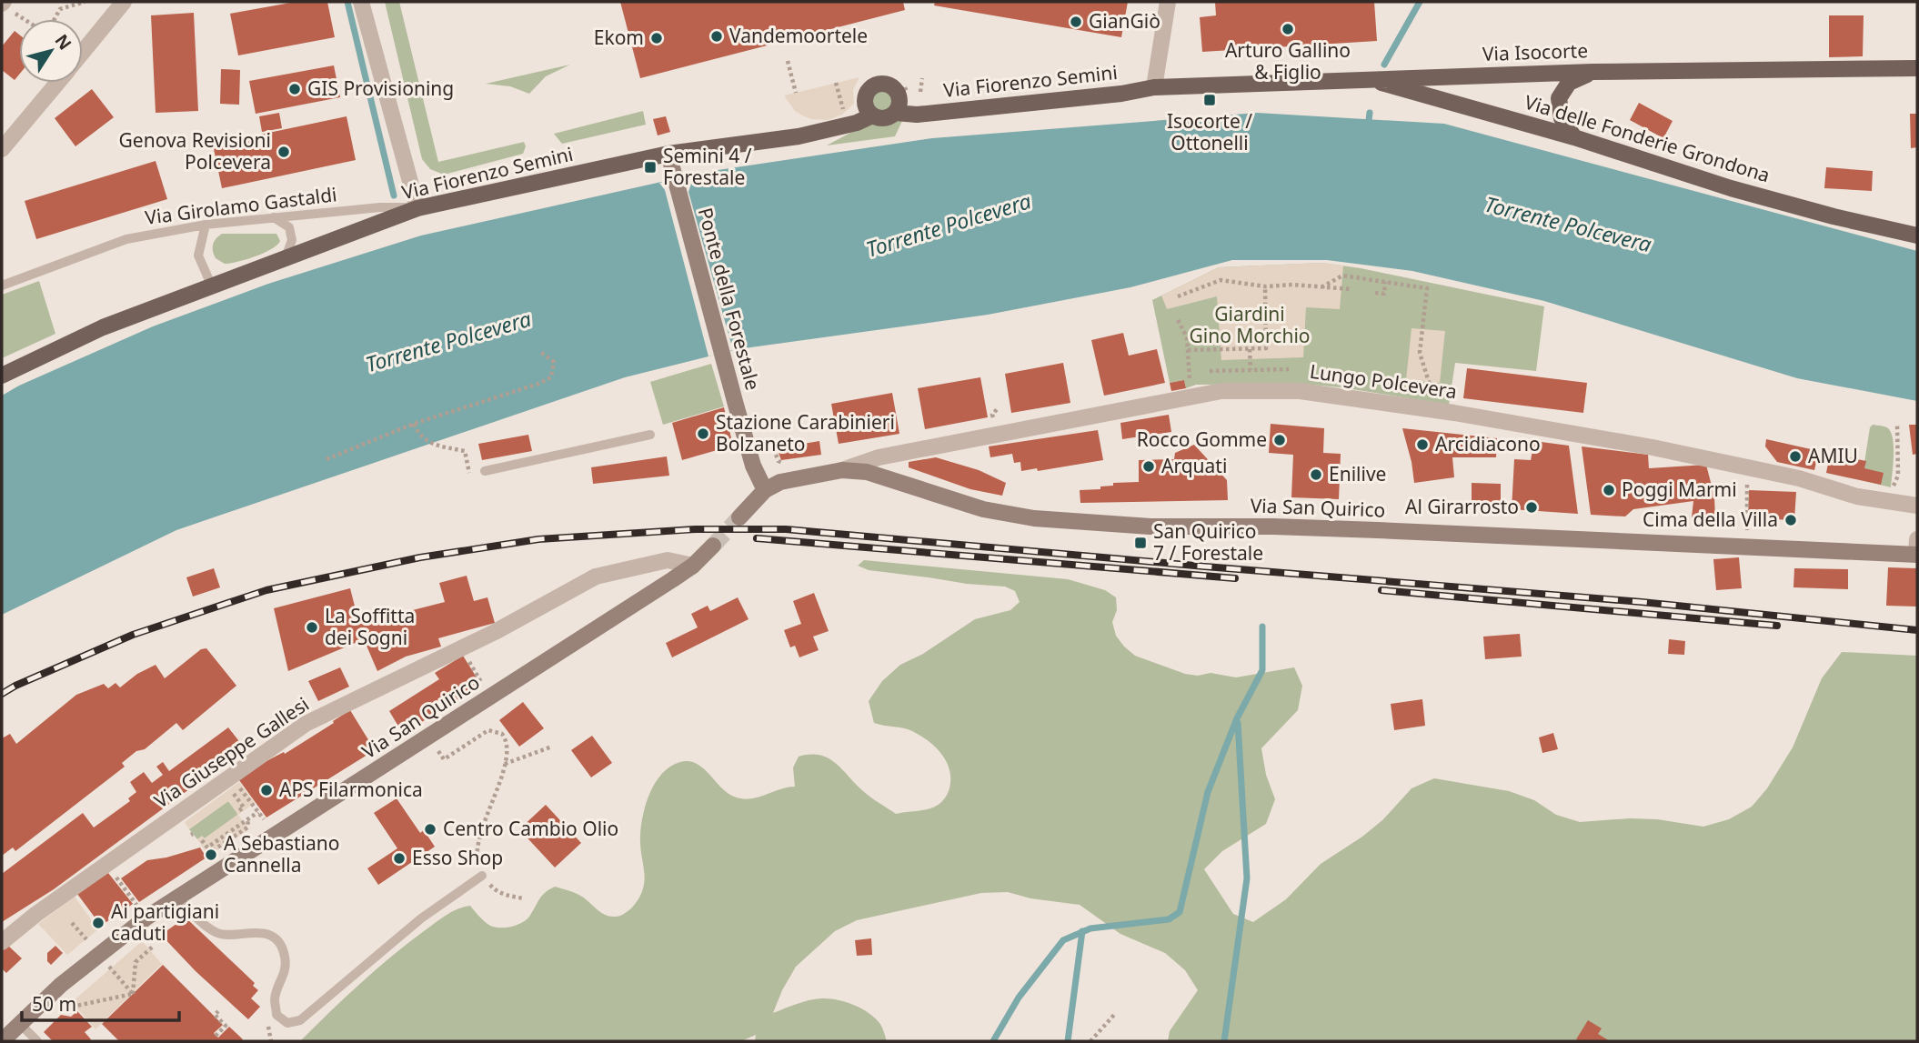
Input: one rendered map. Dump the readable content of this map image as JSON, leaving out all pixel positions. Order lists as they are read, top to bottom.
{
  "streets": {
    "main road": [
      "Via Isocorte",
      "Via Fiorenzo Semini",
      "Via delle Fonderie Grondona",
      "Ponte della Forestale",
      "Via San Quirico"
    ],
    "street": ["Lungo Polcevera", "Via Giuseppe Gallesi"],
    "lane": ["Via Girolamo Gastaldi"]
  },
  "crossings": [
    ["Via Isocorte", "Via Fiorenzo Semini"],
    ["Via Isocorte", "Via delle Fonderie Grondona"],
    ["Via Fiorenzo Semini", "Via Girolamo Gastaldi"],
    ["Via Fiorenzo Semini", "Ponte della Forestale"],
    ["Ponte della Forestale", "Via San Quirico"],
    ["Lungo Polcevera", "Via San Quirico"],
    ["Via San Quirico", "Via Giuseppe Gallesi"]
  ],
  "water": ["Torrente Polcevera"],
  "parks": ["Giardini Gino Morchio"],
  "places": {
    "other": [
      "GianGiò",
      "Arturo Gallino & Figlio",
      "Vandemoortele",
      "Ekom",
      "GIS Provisioning",
      "Genova Revisioni Polcevera",
      "Stazione Carabinieri Bolzaneto",
      "Rocco Gomme",
      "Arcidiacono",
      "AMIU",
      "Arquati",
      "Enilive",
      "Poggi Marmi",
      "Al Girarrosto",
      "Cima della Villa",
      "La Soffitta dei Sogni",
      "APS Filarmonica",
      "Centro Cambio Olio",
      "A Sebastiano Cannella",
      "Esso Shop",
      "Ai partigiani caduti"
    ],
    "transit": ["Isocorte / Ottonelli", "Semini 4 / Forestale", "San Quirico 7 / Forestale"]
  },
  "scale_bar": "50 m",
  "north": "top right"
}
